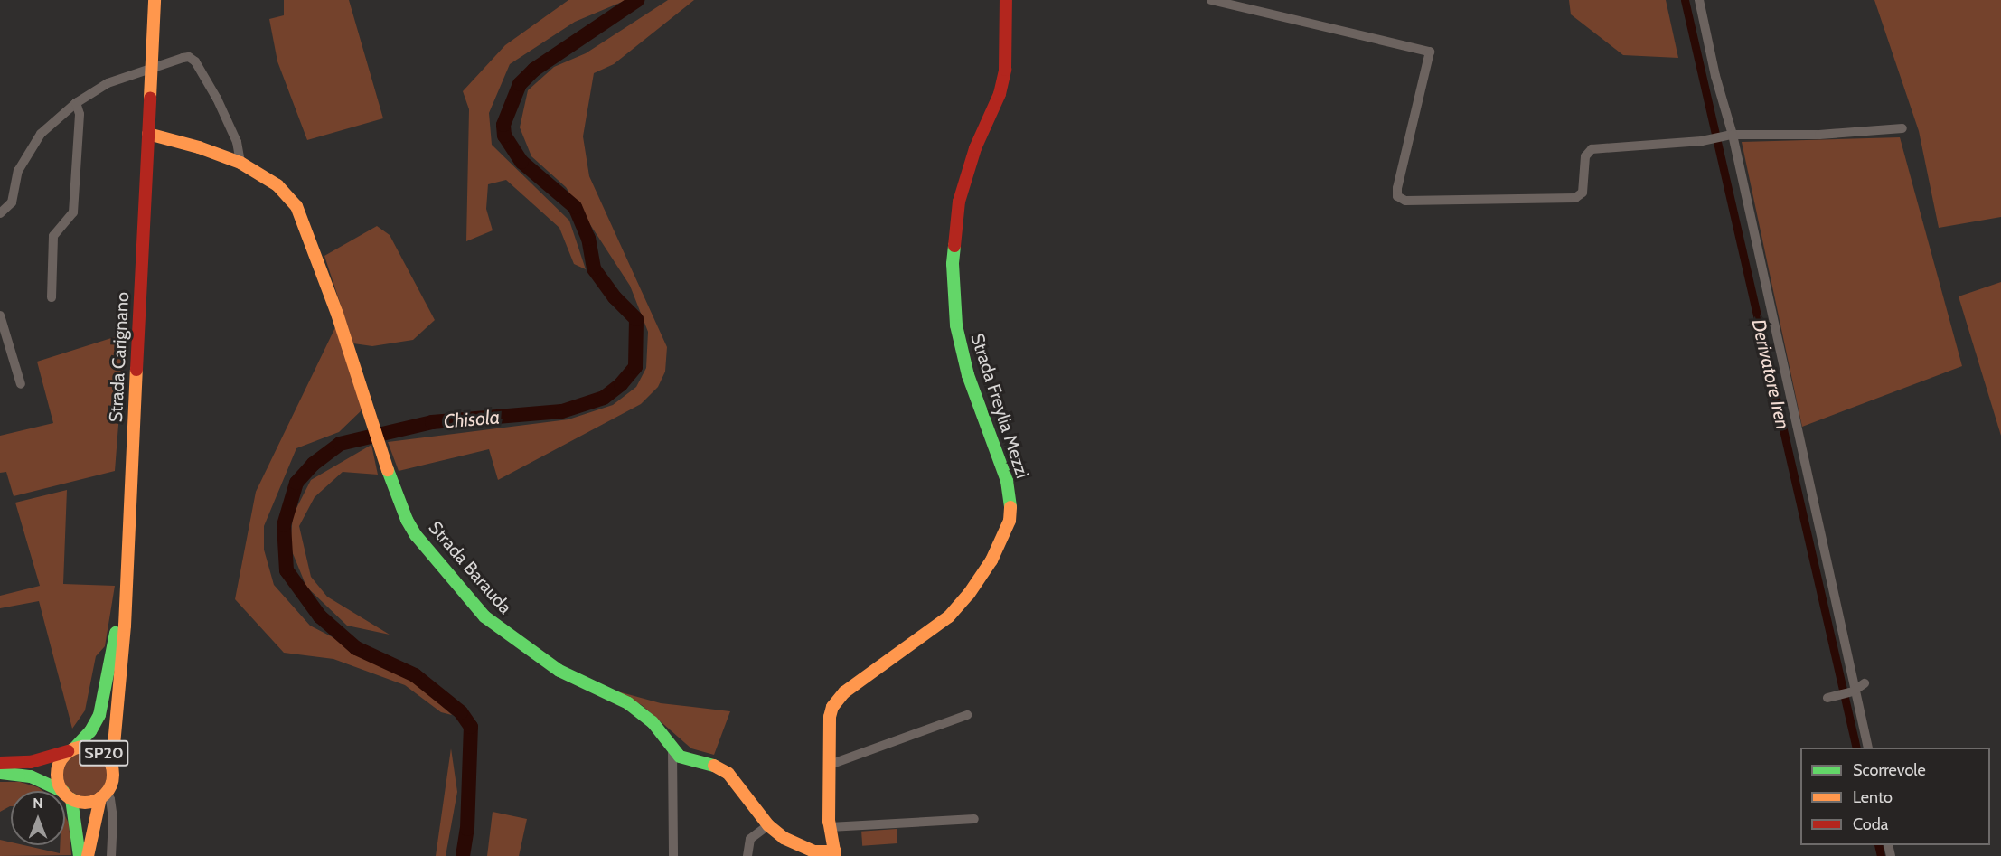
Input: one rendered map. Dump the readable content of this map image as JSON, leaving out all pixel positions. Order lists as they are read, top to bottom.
{
  "streets": {
    "main road": [
      "Strada Carignano",
      "Strada Freylia Mezzi",
      "Strada Barauda",
      "SP20"
    ]
  },
  "crossings": [
    ["Strada Carignano", "Strada Barauda"],
    ["Strada Carignano", "SP20"],
    ["Strada Freylia Mezzi", "Strada Barauda"],
    ["Strada Barauda", "SP20"]
  ],
  "water": ["Derivatore Iren", "Chisola"],
  "legend": ["Scorrevole", "Lento", "Coda"],
  "north": "top"
}
